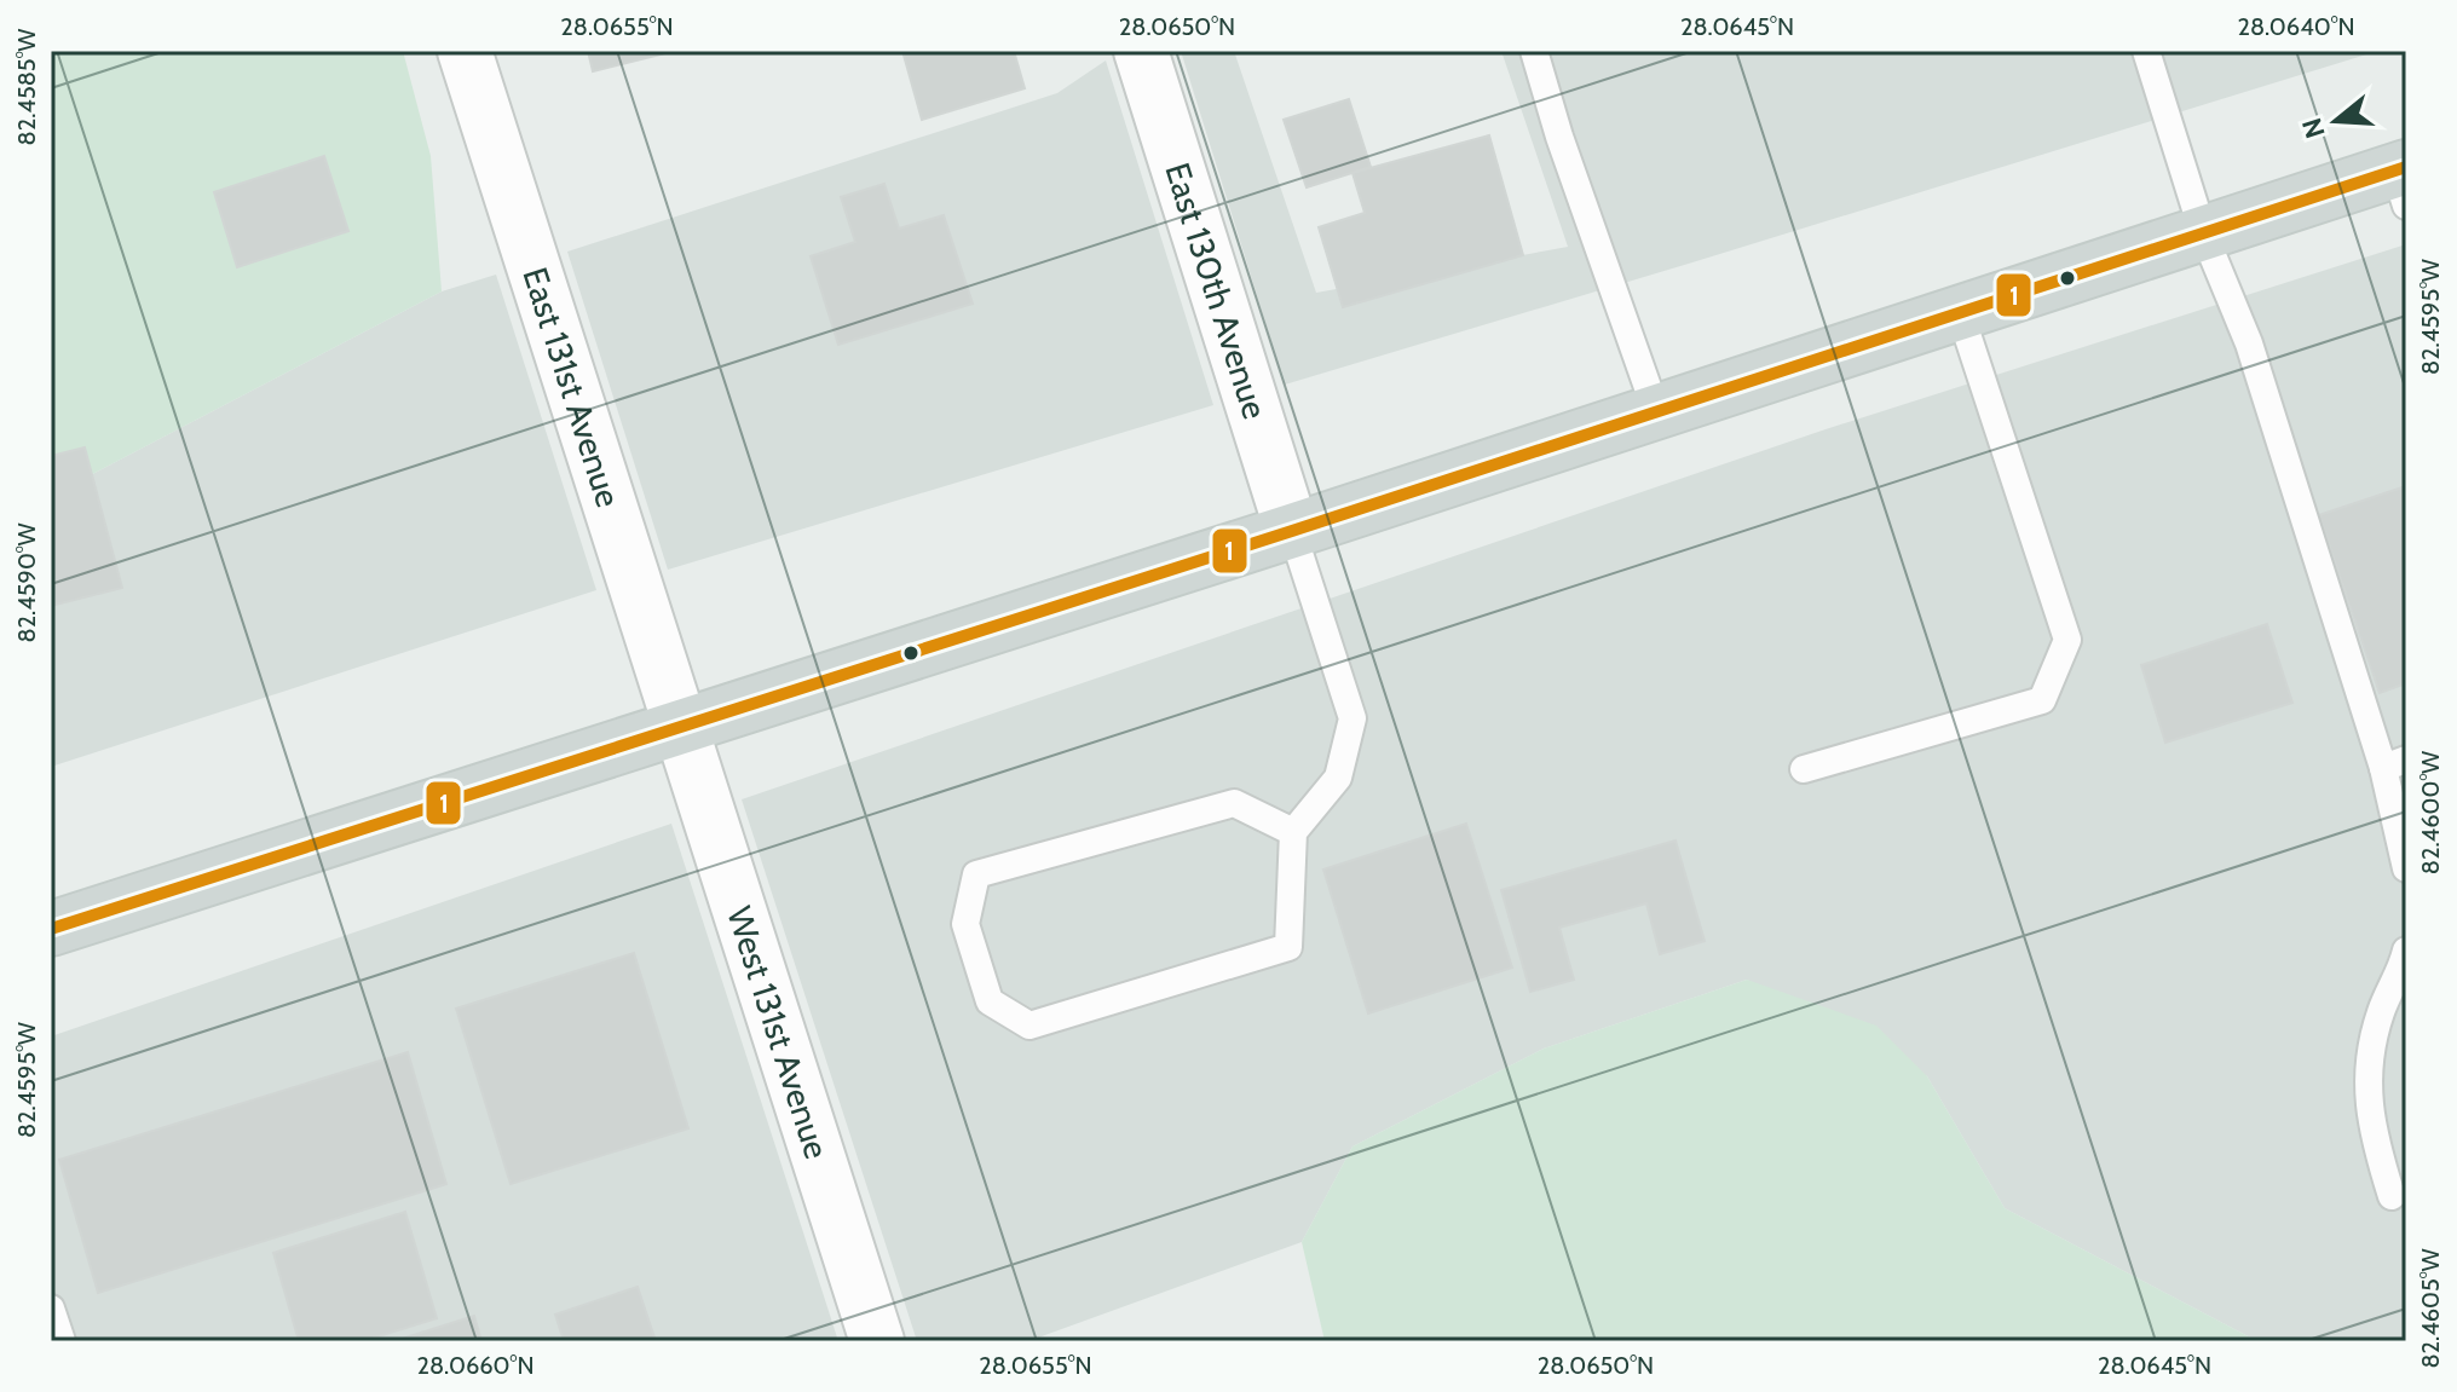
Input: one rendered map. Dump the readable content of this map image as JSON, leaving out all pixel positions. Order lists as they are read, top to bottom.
{
  "streets": {
    "street": ["East 130th Avenue", "East 131st Avenue", "West 131st Avenue"]
  },
  "crossings": [
    ["East 131st Avenue", "West 131st Avenue"]
  ],
  "lines": ["transit line 1"],
  "north": "left",
  "coordinates": [
    "28.0655°N",
    "28.0650°N",
    "28.0645°N",
    "28.0640°N",
    "82.4585°W",
    "82.4595°W",
    "82.4590°W",
    "82.4600°W",
    "82.4605°W",
    "28.0660°N"
  ]
}
